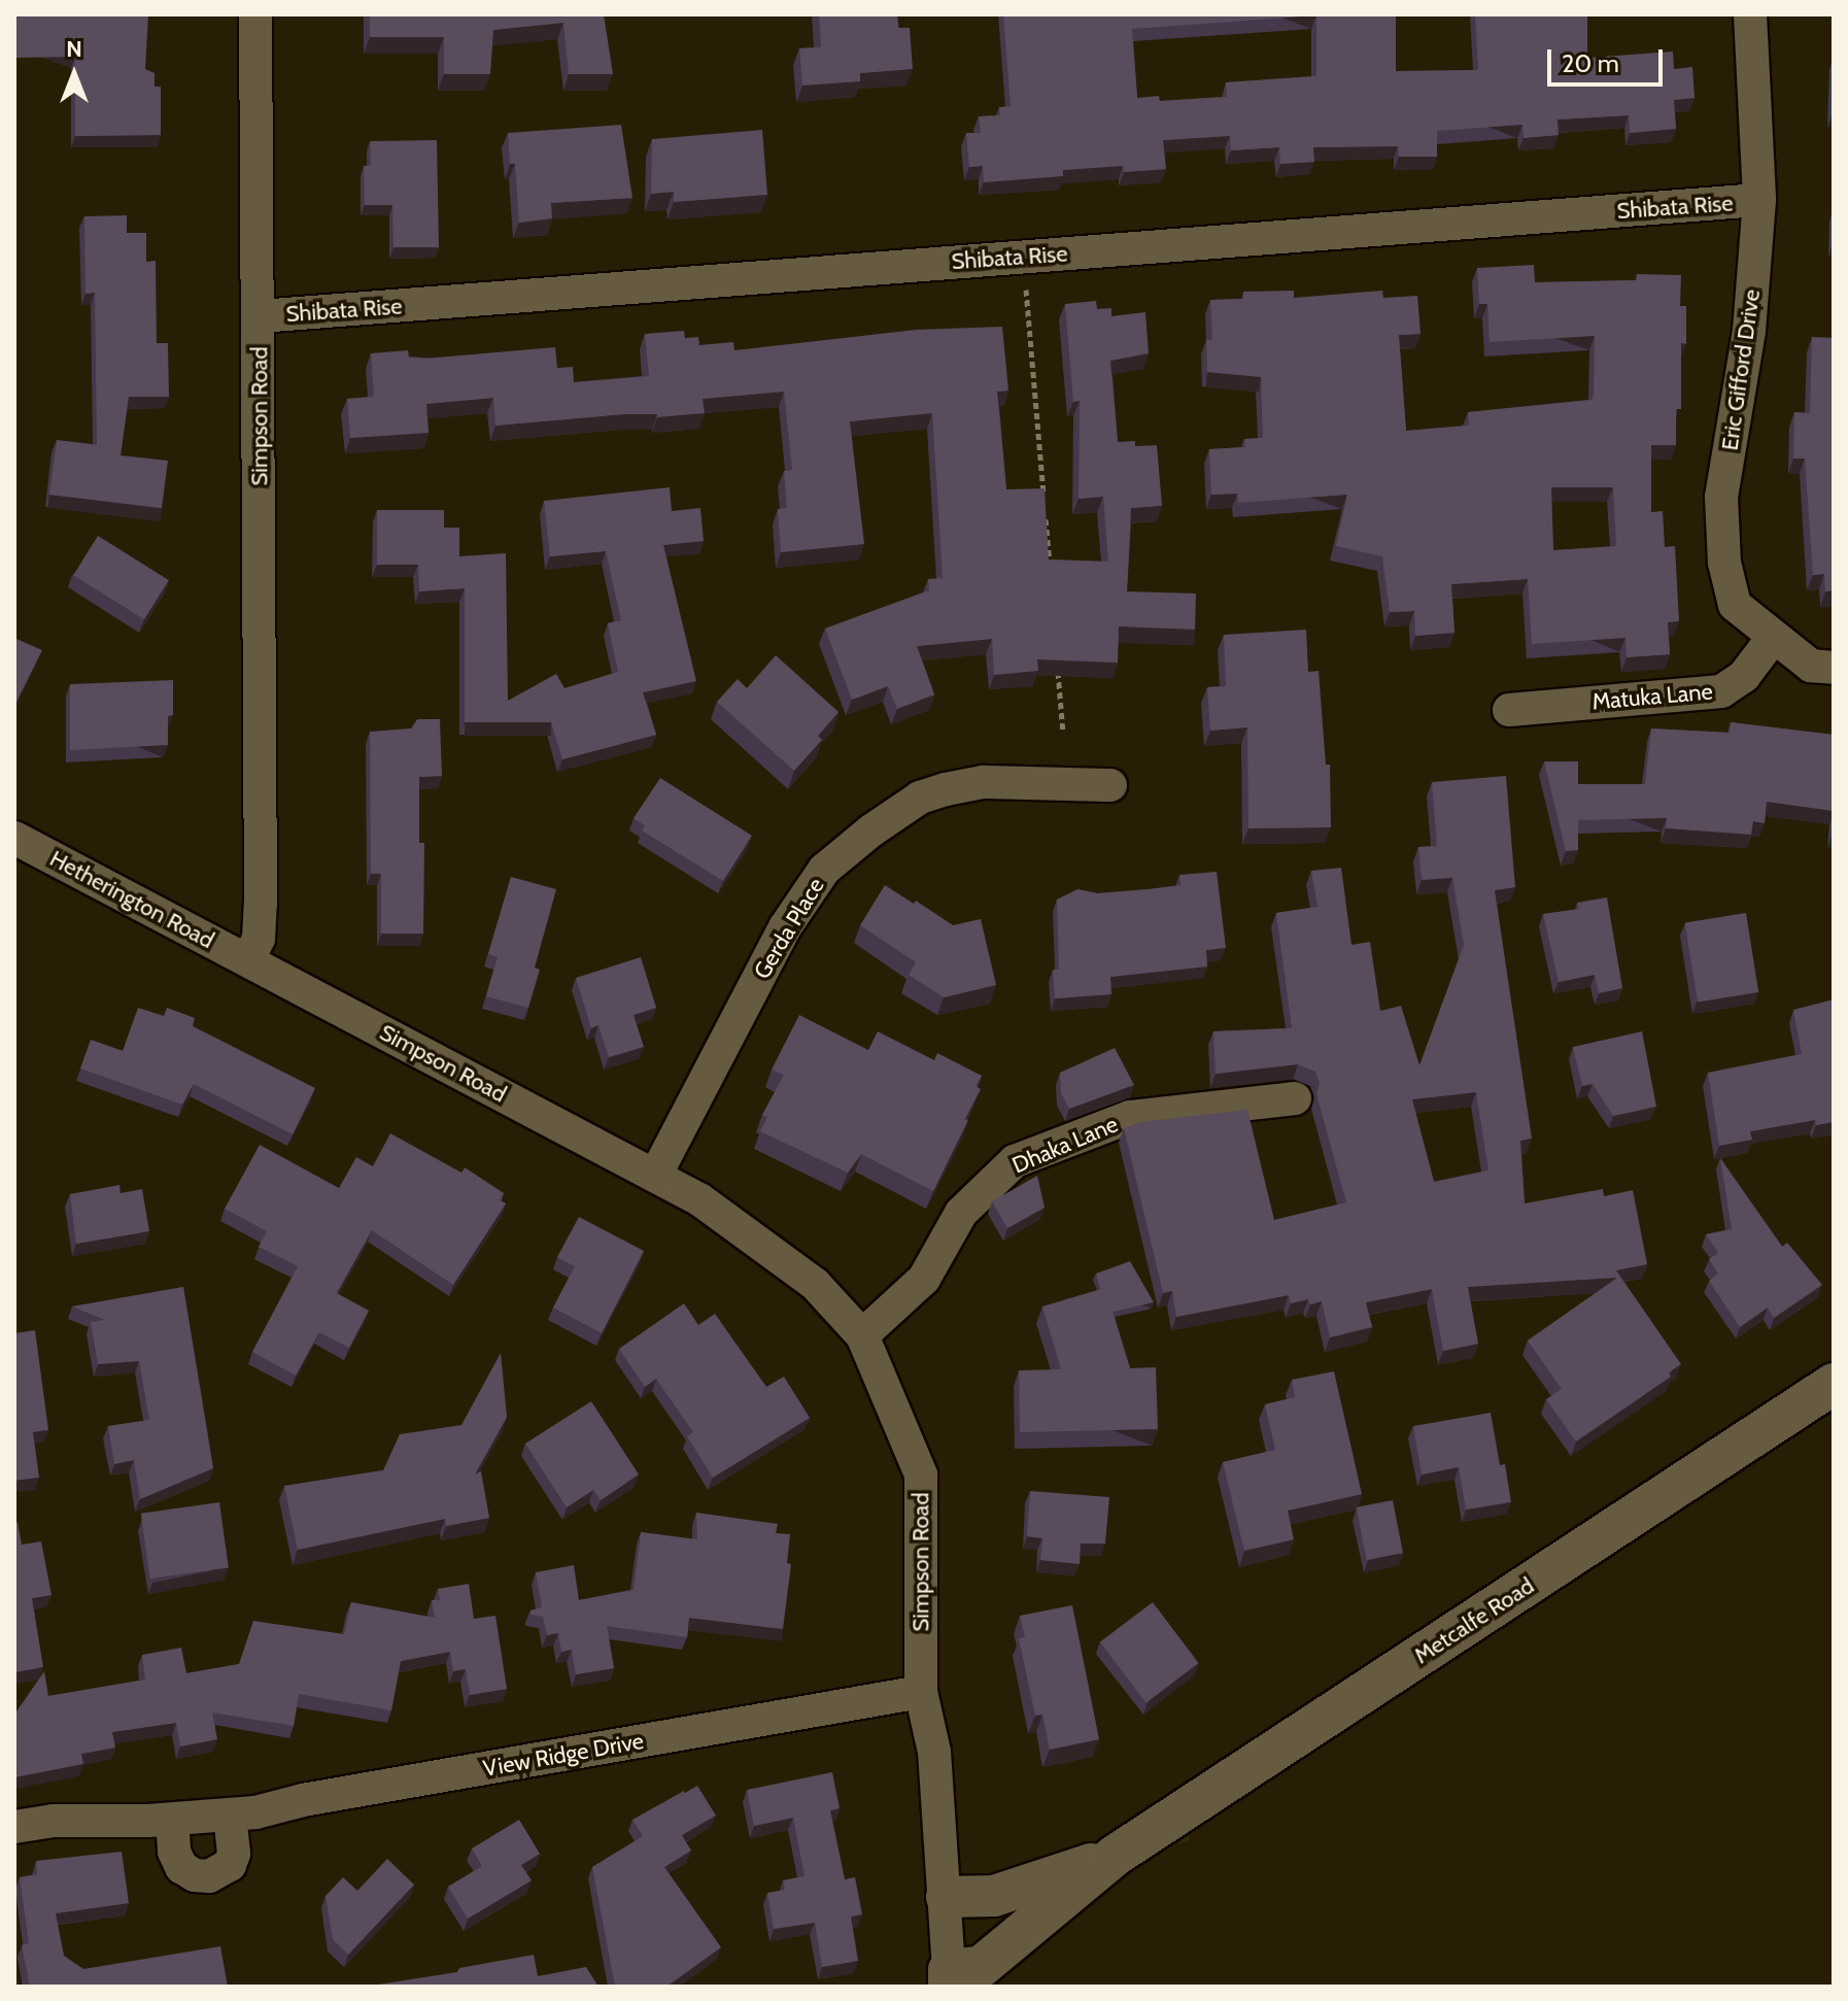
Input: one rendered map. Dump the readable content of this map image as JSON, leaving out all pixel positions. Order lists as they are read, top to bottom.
{
  "streets": {
    "street": [
      "Shibata Rise",
      "Eric Gifford Drive",
      "Simpson Road",
      "Matuka Lane",
      "Hetherington Road",
      "Gerda Place",
      "Dhaka Lane",
      "Metcalfe Road",
      "View Ridge Drive"
    ]
  },
  "crossings": [
    ["Shibata Rise", "Eric Gifford Drive"],
    ["Shibata Rise", "Simpson Road"],
    ["Eric Gifford Drive", "Matuka Lane"],
    ["Simpson Road", "Hetherington Road"],
    ["Simpson Road", "Gerda Place"],
    ["Simpson Road", "Dhaka Lane"],
    ["Simpson Road", "Metcalfe Road"],
    ["Simpson Road", "View Ridge Drive"]
  ],
  "scale_bar": "20 m",
  "north": "top"
}
